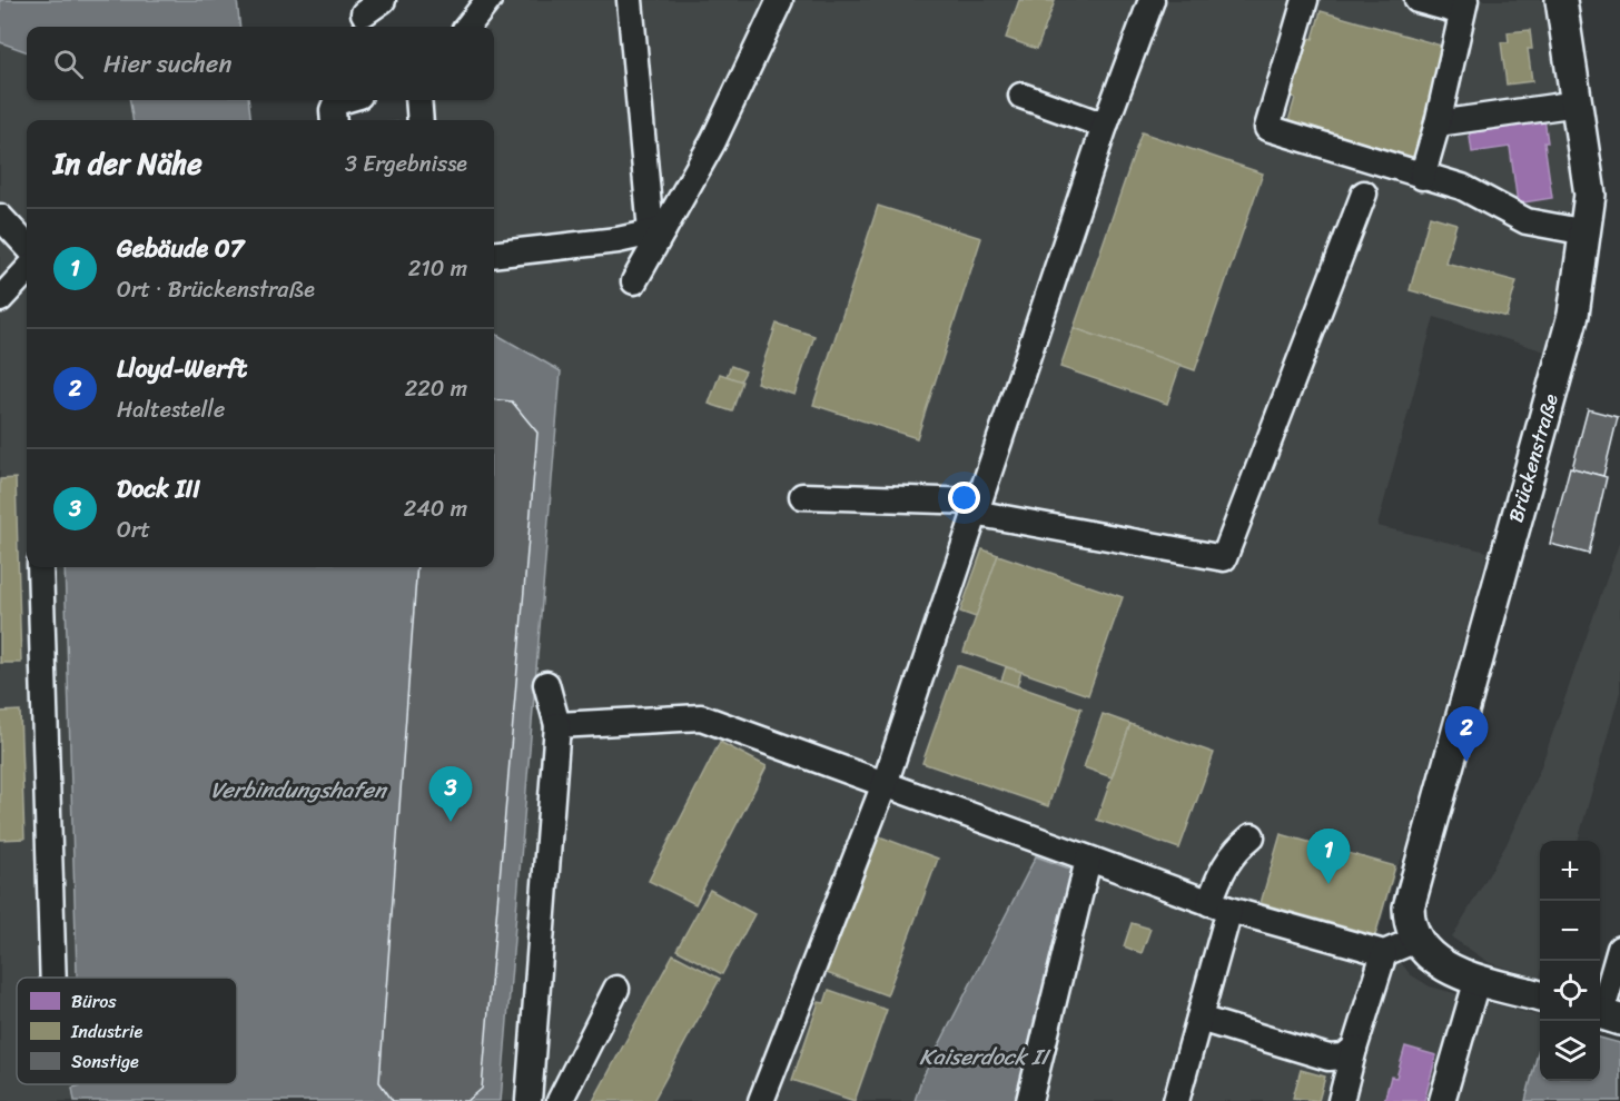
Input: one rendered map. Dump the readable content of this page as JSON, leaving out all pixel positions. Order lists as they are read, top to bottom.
{
  "streets": {
    "main road": ["Brückenstraße"]
  },
  "water": ["Verbindungshafen", "Kaiserdock II"],
  "legend": ["Büros", "Industrie", "Sonstige"],
  "page": {
    "search": "Hier suchen",
    "heading": ["In der Nähe", "3 Ergebnisse"],
    "list": [
      {
        "mark": "1",
        "name": "Gebäude 07",
        "note": "Ort · Brückenstraße",
        "value": "210 m"
      },
      {
        "mark": "2",
        "name": "Lloyd-Werft",
        "note": "Haltestelle",
        "value": "220 m"
      },
      {
        "mark": "3",
        "name": "Dock III",
        "note": "Ort",
        "value": "240 m"
      }
    ],
    "pins": ["2", "3", "1"],
    "map_buttons": ["+", "−"]
  }
}
